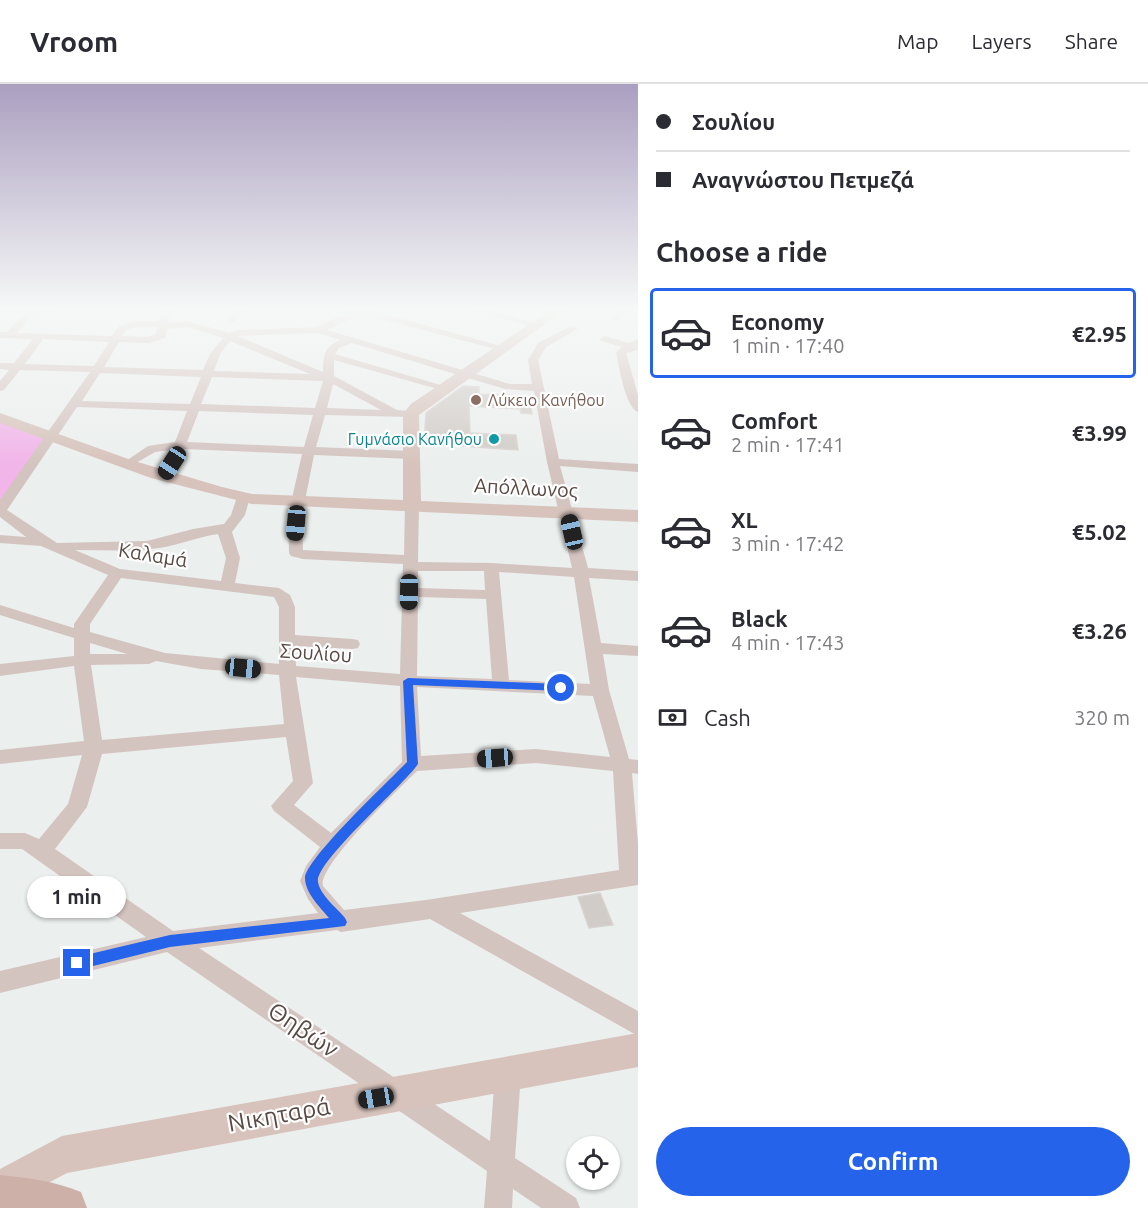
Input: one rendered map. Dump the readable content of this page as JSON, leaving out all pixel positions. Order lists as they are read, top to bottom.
{
  "streets": {
    "street": [
      "Απόλλωνος",
      "Καλαμά",
      "Σουλίου",
      "Θηβών",
      "Νικηταρά"
    ]
  },
  "crossings": [
    ["Θηβών", "Νικηταρά"]
  ],
  "places": ["Λύκειο Κανήθου", "Γυμνάσιο Κανήθου"],
  "page": {
    "header": "Vroom",
    "nav": ["Map", "Layers", "Share"],
    "banner": ["Σουλίου", "Αναγνώστου Πετμεζά"],
    "heading": "Choose a ride",
    "list": [
      {
        "name": "Economy",
        "note": "1 min · 17:40",
        "value": "€2.95"
      },
      {
        "name": "Comfort",
        "note": "2 min · 17:41",
        "value": "€3.99"
      },
      {
        "name": "XL",
        "note": "3 min · 17:42",
        "value": "€5.02"
      },
      {
        "name": "Black",
        "note": "4 min · 17:43",
        "value": "€3.26"
      }
    ],
    "pay": ["Cash", "320 m"],
    "bubble": "1 min",
    "buttons": "Confirm"
  }
}
